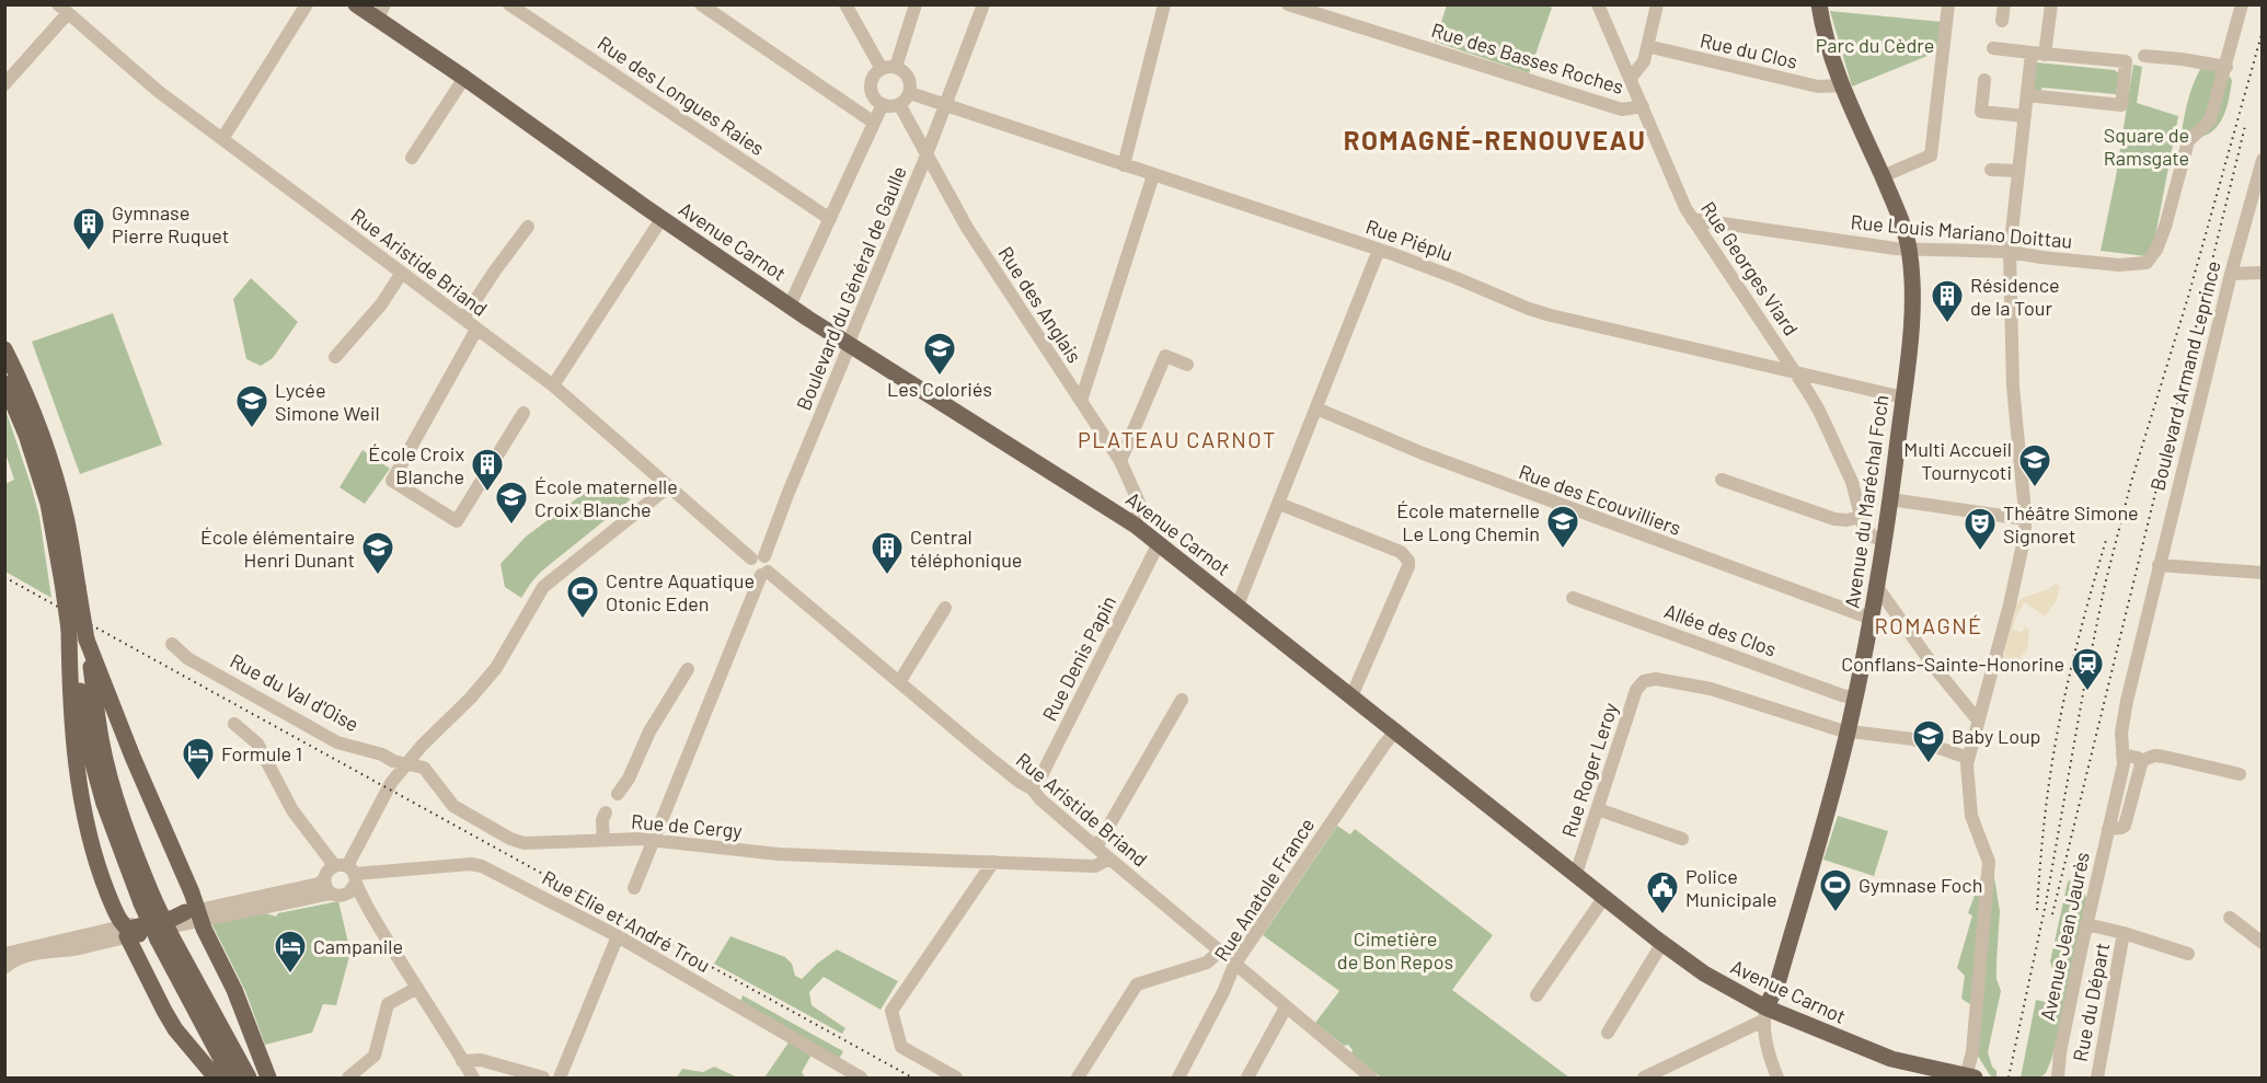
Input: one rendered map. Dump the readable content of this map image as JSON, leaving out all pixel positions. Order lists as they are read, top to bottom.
{
  "streets": {
    "main road": ["Avenue Carnot", "Avenue du Maréchal Foch"],
    "street": [
      "Rue du Clos",
      "Rue des Basses Roches",
      "Rue des Longues Raies",
      "Rue Louis Mariano Doittau",
      "Rue Piéplu",
      "Rue Aristide Briand",
      "Rue Georges Viard",
      "Boulevard du Général de Gaulle",
      "Rue des Anglais",
      "Boulevard Armand Leprince",
      "Rue des Ecouvilliers",
      "Allée des Clos",
      "Rue Denis Papin",
      "Rue du Val d'Oise",
      "Rue Roger Leroy",
      "Rue de Cergy",
      "Rue Anatole France",
      "Rue Elie et André Trou",
      "Avenue Jean Jaurès",
      "Rue du Départ"
    ]
  },
  "crossings": [
    ["Rue du Clos", "Avenue du Maréchal Foch"],
    ["Rue des Basses Roches", "Rue Georges Viard"],
    ["Rue Louis Mariano Doittau", "Rue Georges Viard"],
    ["Rue Louis Mariano Doittau", "Avenue du Maréchal Foch"],
    ["Rue Piéplu", "Rue Georges Viard"],
    ["Rue Piéplu", "Boulevard du Général de Gaulle"],
    ["Rue Piéplu", "Rue des Anglais"],
    ["Rue Piéplu", "Avenue du Maréchal Foch"],
    ["Avenue Carnot", "Boulevard du Général de Gaulle"],
    ["Avenue Carnot", "Rue des Anglais"],
    ["Avenue Carnot", "Avenue du Maréchal Foch"],
    ["Avenue Carnot", "Rue Denis Papin"],
    ["Avenue Carnot", "Rue Roger Leroy"],
    ["Avenue Carnot", "Rue Anatole France"],
    ["Rue Aristide Briand", "Boulevard du Général de Gaulle"],
    ["Rue Aristide Briand", "Rue Denis Papin"],
    ["Rue Aristide Briand", "Rue de Cergy"],
    ["Rue Aristide Briand", "Rue Anatole France"],
    ["Rue Georges Viard", "Avenue du Maréchal Foch"],
    ["Boulevard du Général de Gaulle", "Rue des Anglais"],
    ["Boulevard Armand Leprince", "Avenue Jean Jaurès"],
    ["Rue des Ecouvilliers", "Avenue du Maréchal Foch"],
    ["Avenue du Maréchal Foch", "Allée des Clos"],
    ["Avenue du Maréchal Foch", "Rue Roger Leroy"]
  ],
  "districts": ["ROMAGNÉ-RENOUVEAU", "PLATEAU CARNOT", "ROMAGNÉ"],
  "parks": ["Parc du Cèdre", "Square de Ramsgate", "Cimetière de Bon Repos"],
  "places": {
    "building": [
      "Gymnase Pierre Ruquet",
      "Résidence de la Tour",
      "École Croix Blanche",
      "Central téléphonique"
    ],
    "school or university": [
      "Les Coloriés",
      "Lycée Simone Weil",
      "Multi Accueil Tournycoti",
      "École maternelle Croix Blanche",
      "École maternelle Le Long Chemin",
      "École élémentaire Henri Dunant",
      "Baby Loup"
    ],
    "theatre": ["Théâtre Simone Signoret"],
    "sports": ["Centre Aquatique Otonic Eden", "Gymnase Foch"],
    "station": ["Conflans-Sainte-Honorine"],
    "hotel": ["Formule 1", "Campanile"],
    "public building": ["Police Municipale"]
  }
}
